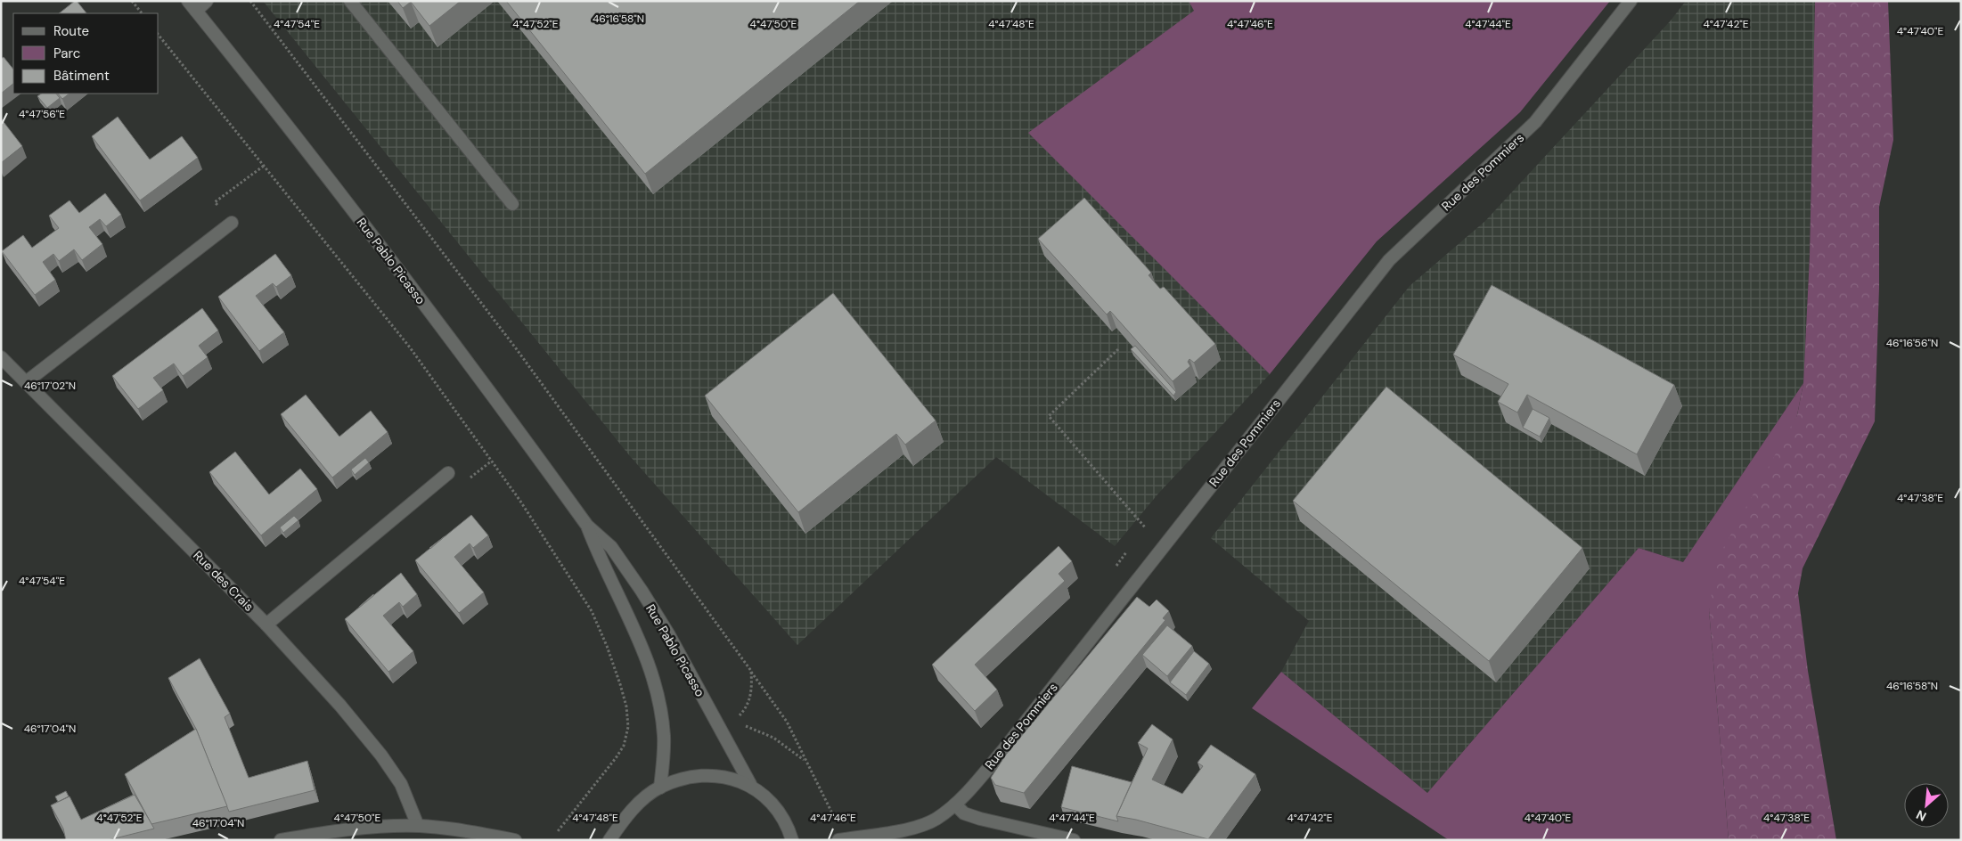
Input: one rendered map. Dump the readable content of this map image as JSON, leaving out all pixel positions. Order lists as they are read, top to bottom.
{
  "streets": {
    "street": ["Rue des Pommiers", "Rue Pablo Picasso", "Rue des Crais"]
  },
  "legend": ["Route", "Parc", "Bâtiment"],
  "north": "bottom left",
  "coordinates": [
    "46°16'58\"N",
    "4°47'54\"E",
    "4°47'52\"E",
    "4°47'50\"E",
    "4°47'48\"E",
    "4°47'46\"E",
    "4°47'44\"E",
    "4°47'42\"E",
    "4°47'40\"E",
    "4°47'56\"E",
    "46°16'56\"N",
    "46°17'02\"N",
    "4°47'38\"E",
    "46°17'04\"N"
  ]
}
